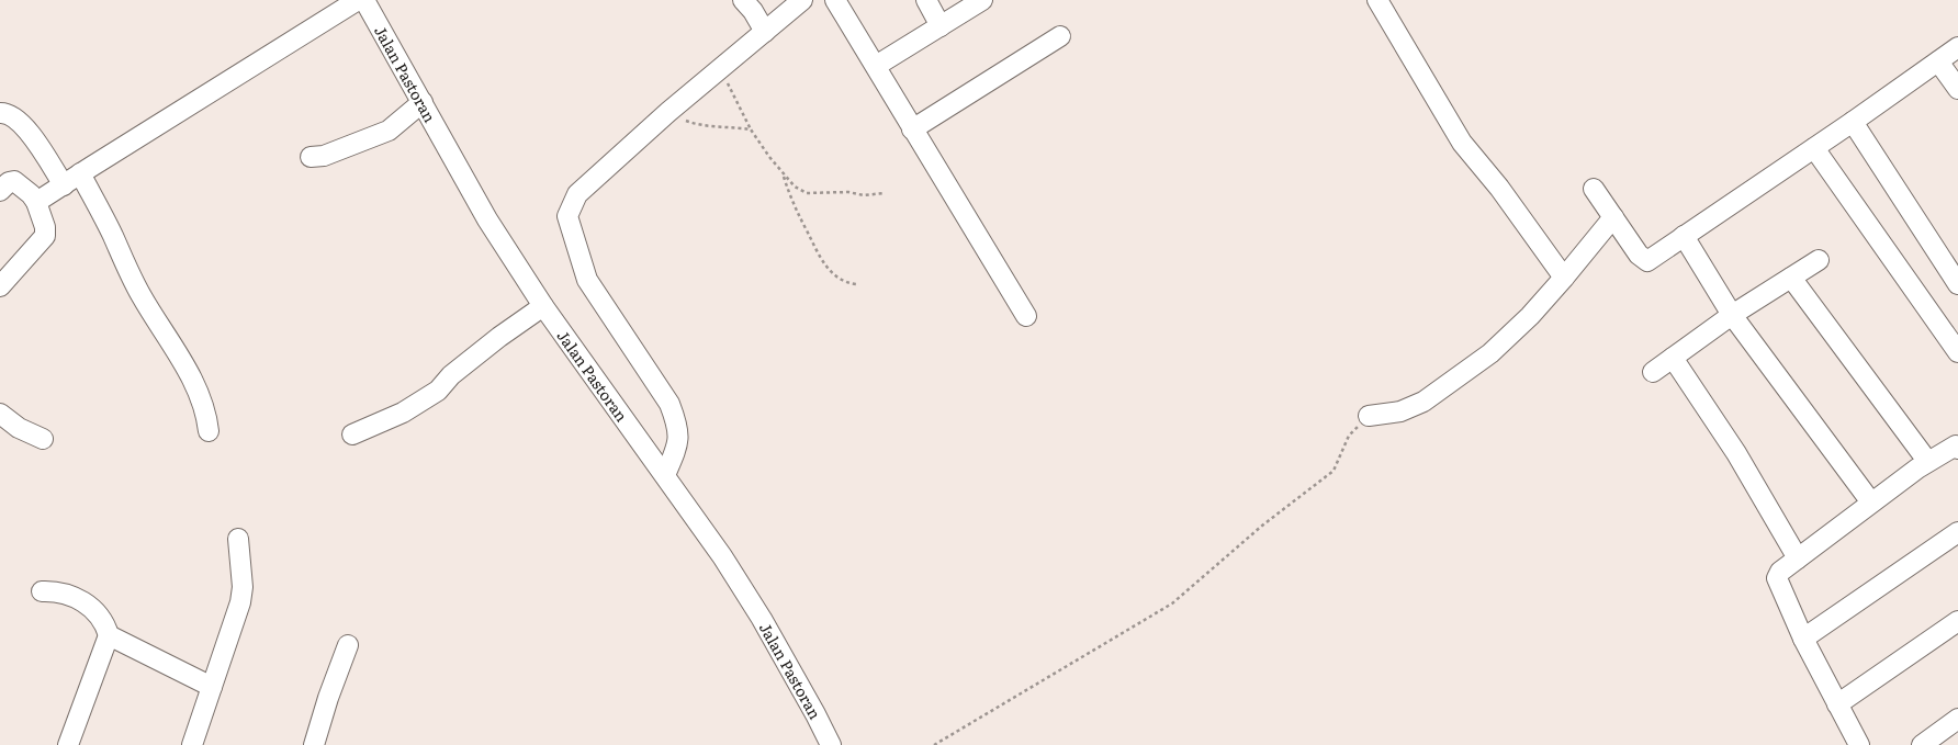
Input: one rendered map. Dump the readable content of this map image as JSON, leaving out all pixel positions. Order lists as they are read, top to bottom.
{
  "streets": {
    "street": ["Jalan Pastoran"]
  }
}
